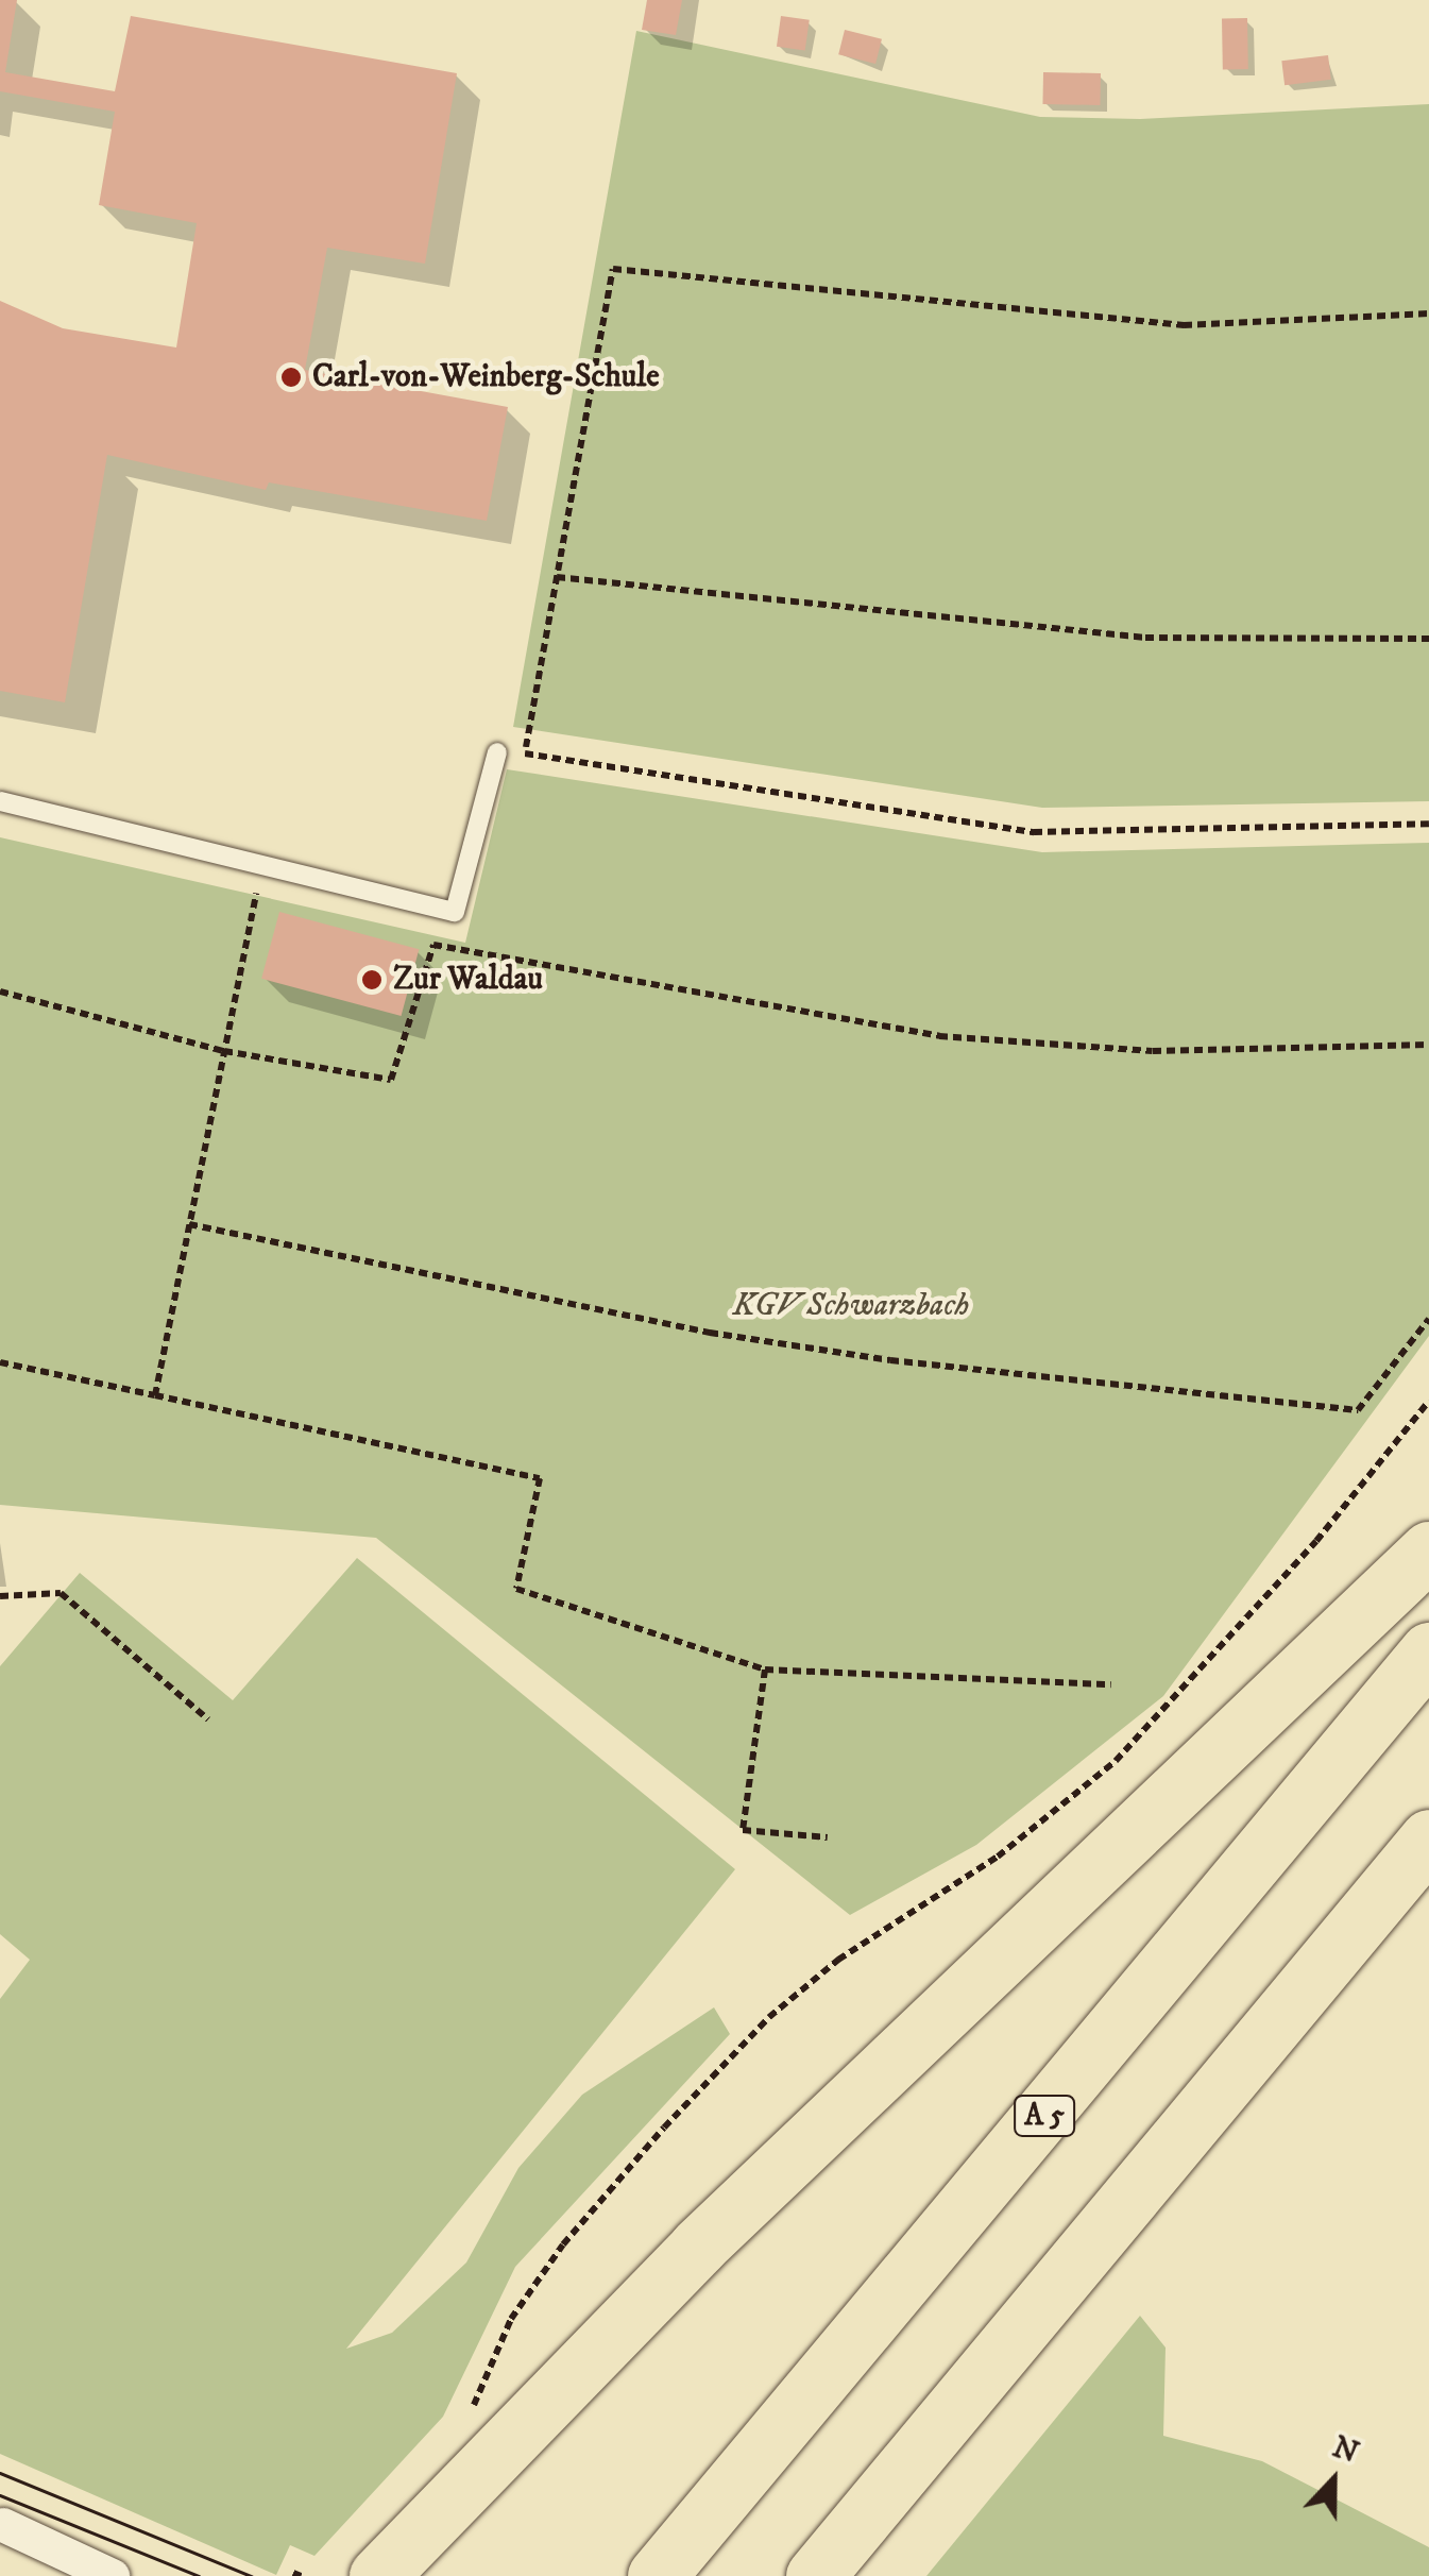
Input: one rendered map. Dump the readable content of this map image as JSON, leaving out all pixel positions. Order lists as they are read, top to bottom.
{
  "streets": {
    "highway": ["A 5"]
  },
  "parks": ["KGV Schwarzbach"],
  "places": ["Carl-von-Weinberg-Schule", "Zur Waldau"],
  "north": "top"
}
